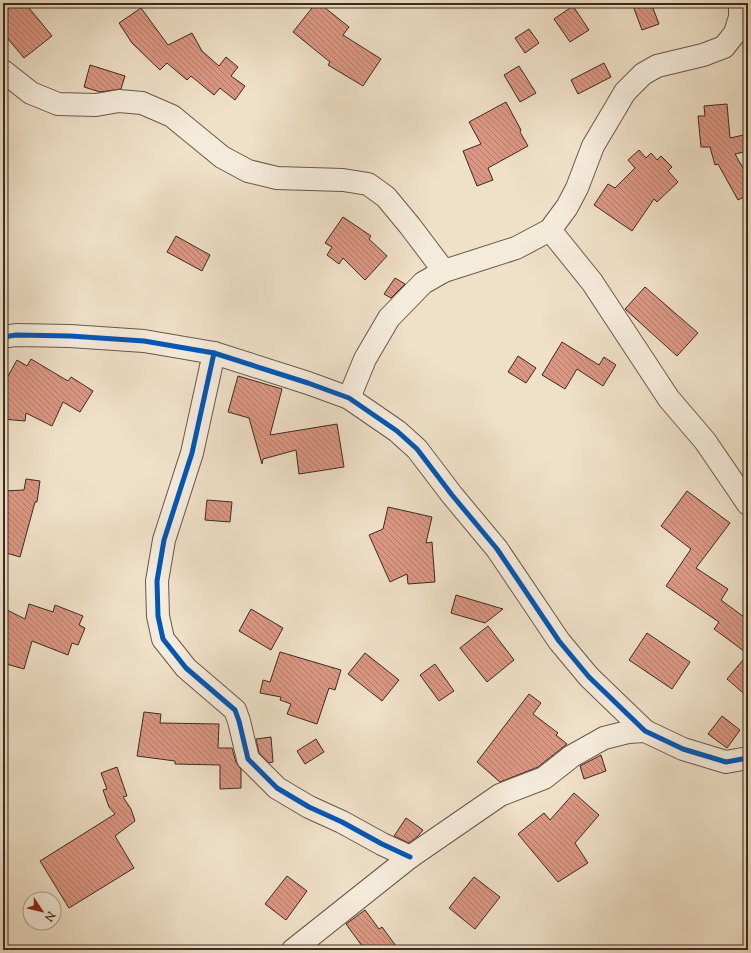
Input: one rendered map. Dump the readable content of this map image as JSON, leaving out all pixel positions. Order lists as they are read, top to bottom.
{
  "north": "bottom right"
}
